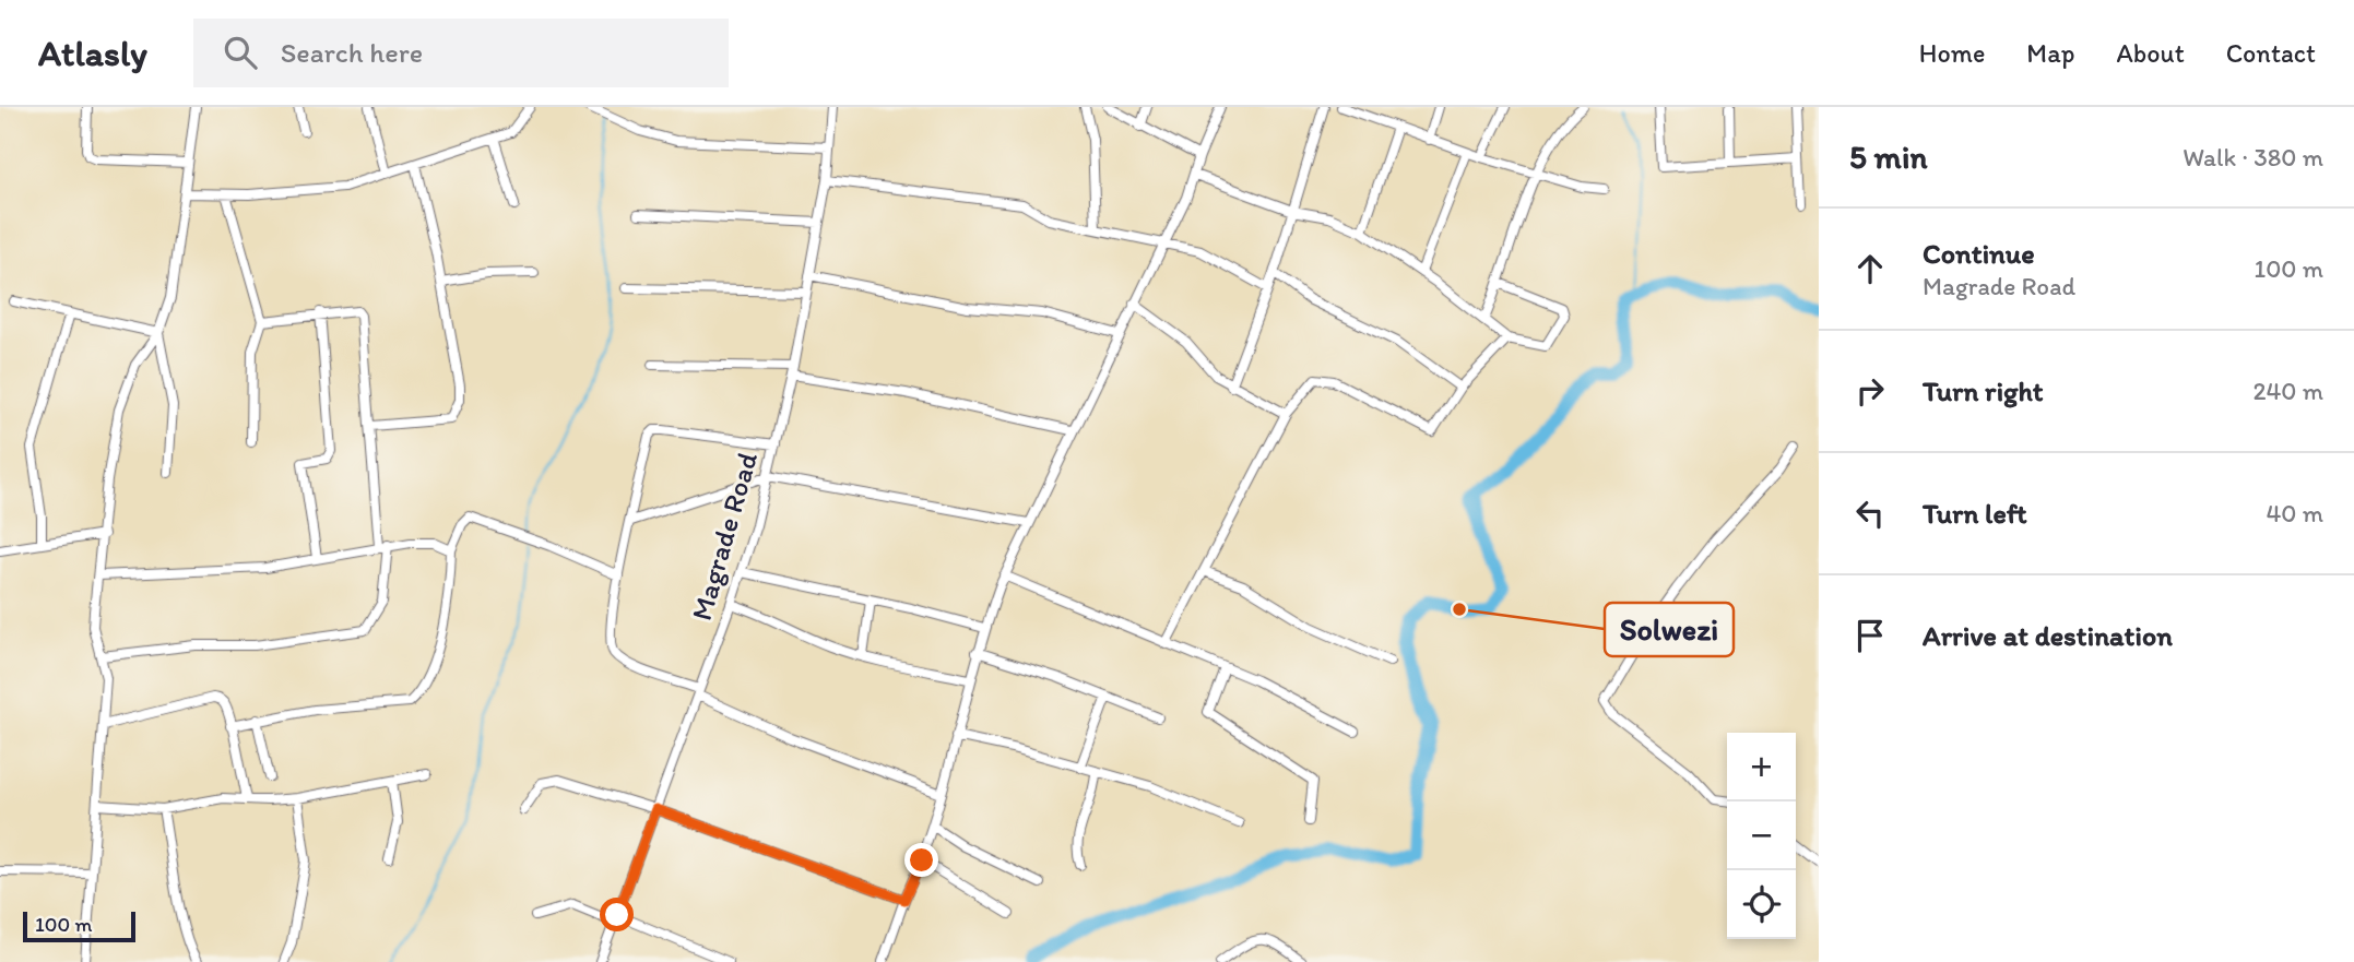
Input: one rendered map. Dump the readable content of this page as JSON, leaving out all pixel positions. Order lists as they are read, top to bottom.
{
  "streets": {
    "street": ["Magrade Road"]
  },
  "places": ["Solwezi"],
  "scale_bar": "100 m",
  "page": {
    "header": "Atlasly",
    "search": "Search here",
    "nav": [
      "Home",
      "Map",
      "About",
      "Contact"
    ],
    "heading": ["5 min", "Walk · 380 m"],
    "list": [
      ["Continue", "Magrade Road", "100 m"],
      ["Turn right", "240 m"],
      ["Turn left", "40 m"],
      "Arrive at destination"
    ],
    "map_buttons": ["+", "−"],
    "scale": "100 m"
  }
}
